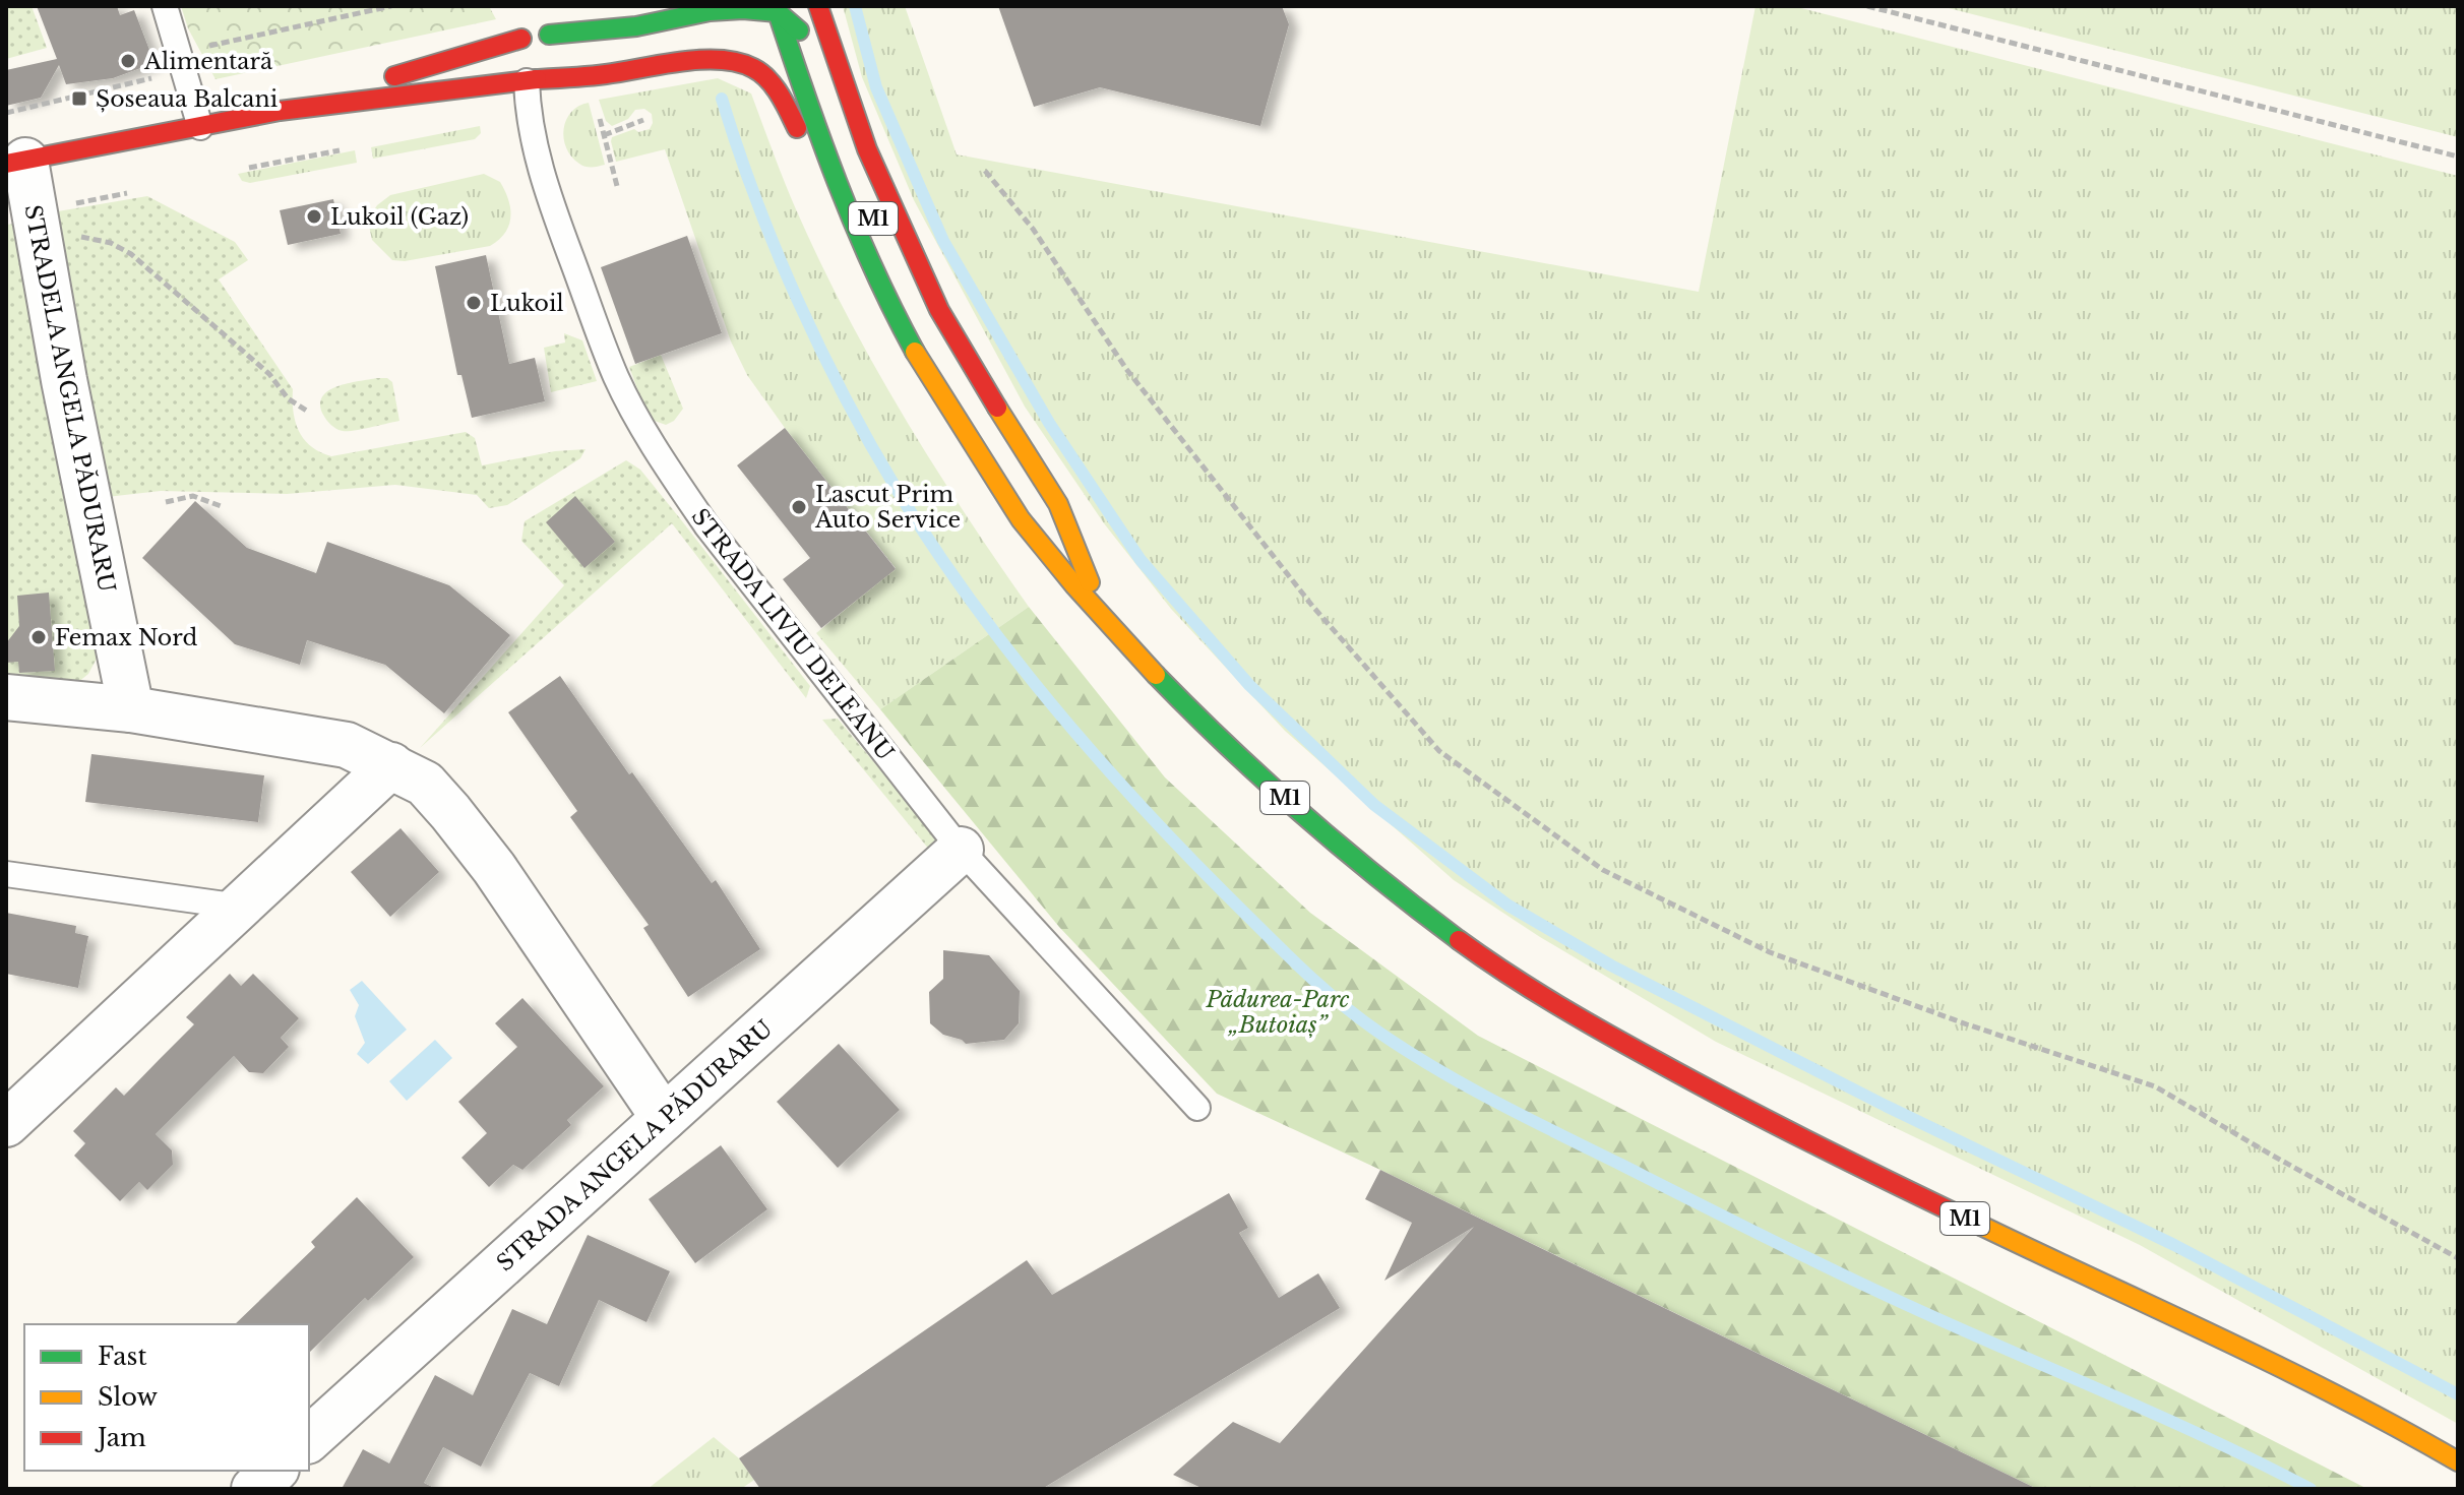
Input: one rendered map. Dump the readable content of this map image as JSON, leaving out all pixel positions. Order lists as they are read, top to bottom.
{
  "streets": {
    "main road": ["M1"],
    "street": ["STRADELA ANGELA PĂDURARU", "STRADA ANGELA PĂDURARU"],
    "lane": ["STRADA LIVIU DELEANU"]
  },
  "crossings": [
    ["STRADA LIVIU DELEANU", "STRADA ANGELA PĂDURARU"]
  ],
  "parks": ["Pădurea-Parc „Butoiaș”"],
  "places": {
    "other": [
      "Alimentară",
      "Lukoil (Gaz)",
      "Lukoil",
      "Lascut Prim Auto Service",
      "Femax Nord"
    ],
    "transit": ["Șoseaua Balcani"]
  },
  "legend": ["Fast", "Slow", "Jam"]
}
